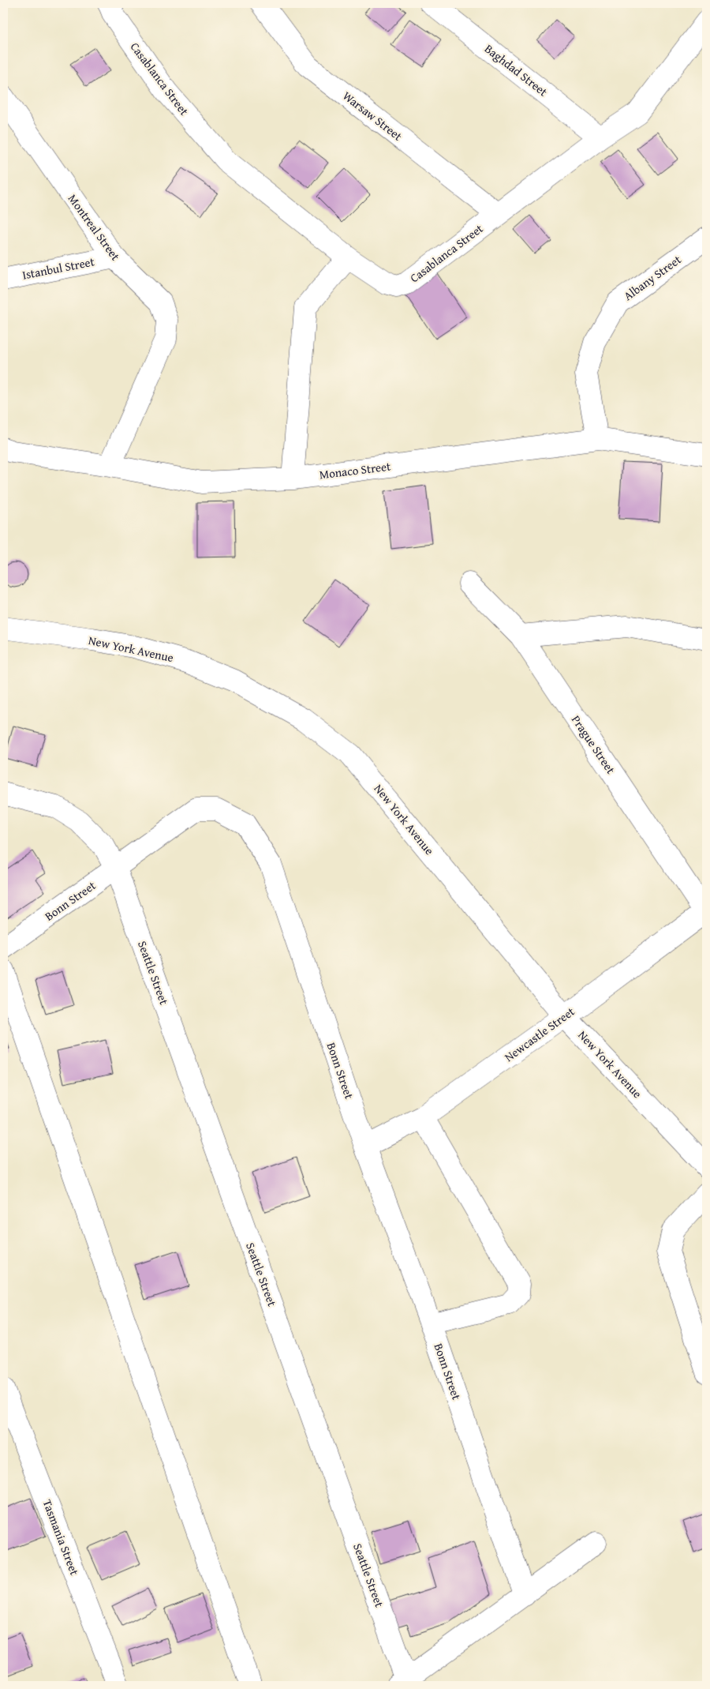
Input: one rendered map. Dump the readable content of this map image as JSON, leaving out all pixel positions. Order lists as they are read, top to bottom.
{
  "streets": {
    "street": [
      "Baghdad Street",
      "Casablanca Street",
      "Warsaw Street",
      "Montreal Street",
      "Istanbul Street",
      "Albany Street",
      "Monaco Street",
      "New York Avenue",
      "Prague Street",
      "Bonn Street",
      "Seattle Street",
      "Newcastle Street",
      "Tasmania Street"
    ]
  },
  "crossings": [
    ["Baghdad Street", "Casablanca Street"],
    ["Casablanca Street", "Warsaw Street"],
    ["Montreal Street", "Istanbul Street"],
    ["Montreal Street", "Monaco Street"],
    ["Albany Street", "Monaco Street"],
    ["New York Avenue", "Newcastle Street"],
    ["Prague Street", "Newcastle Street"],
    ["Bonn Street", "Seattle Street"],
    ["Bonn Street", "Newcastle Street"]
  ]
}
